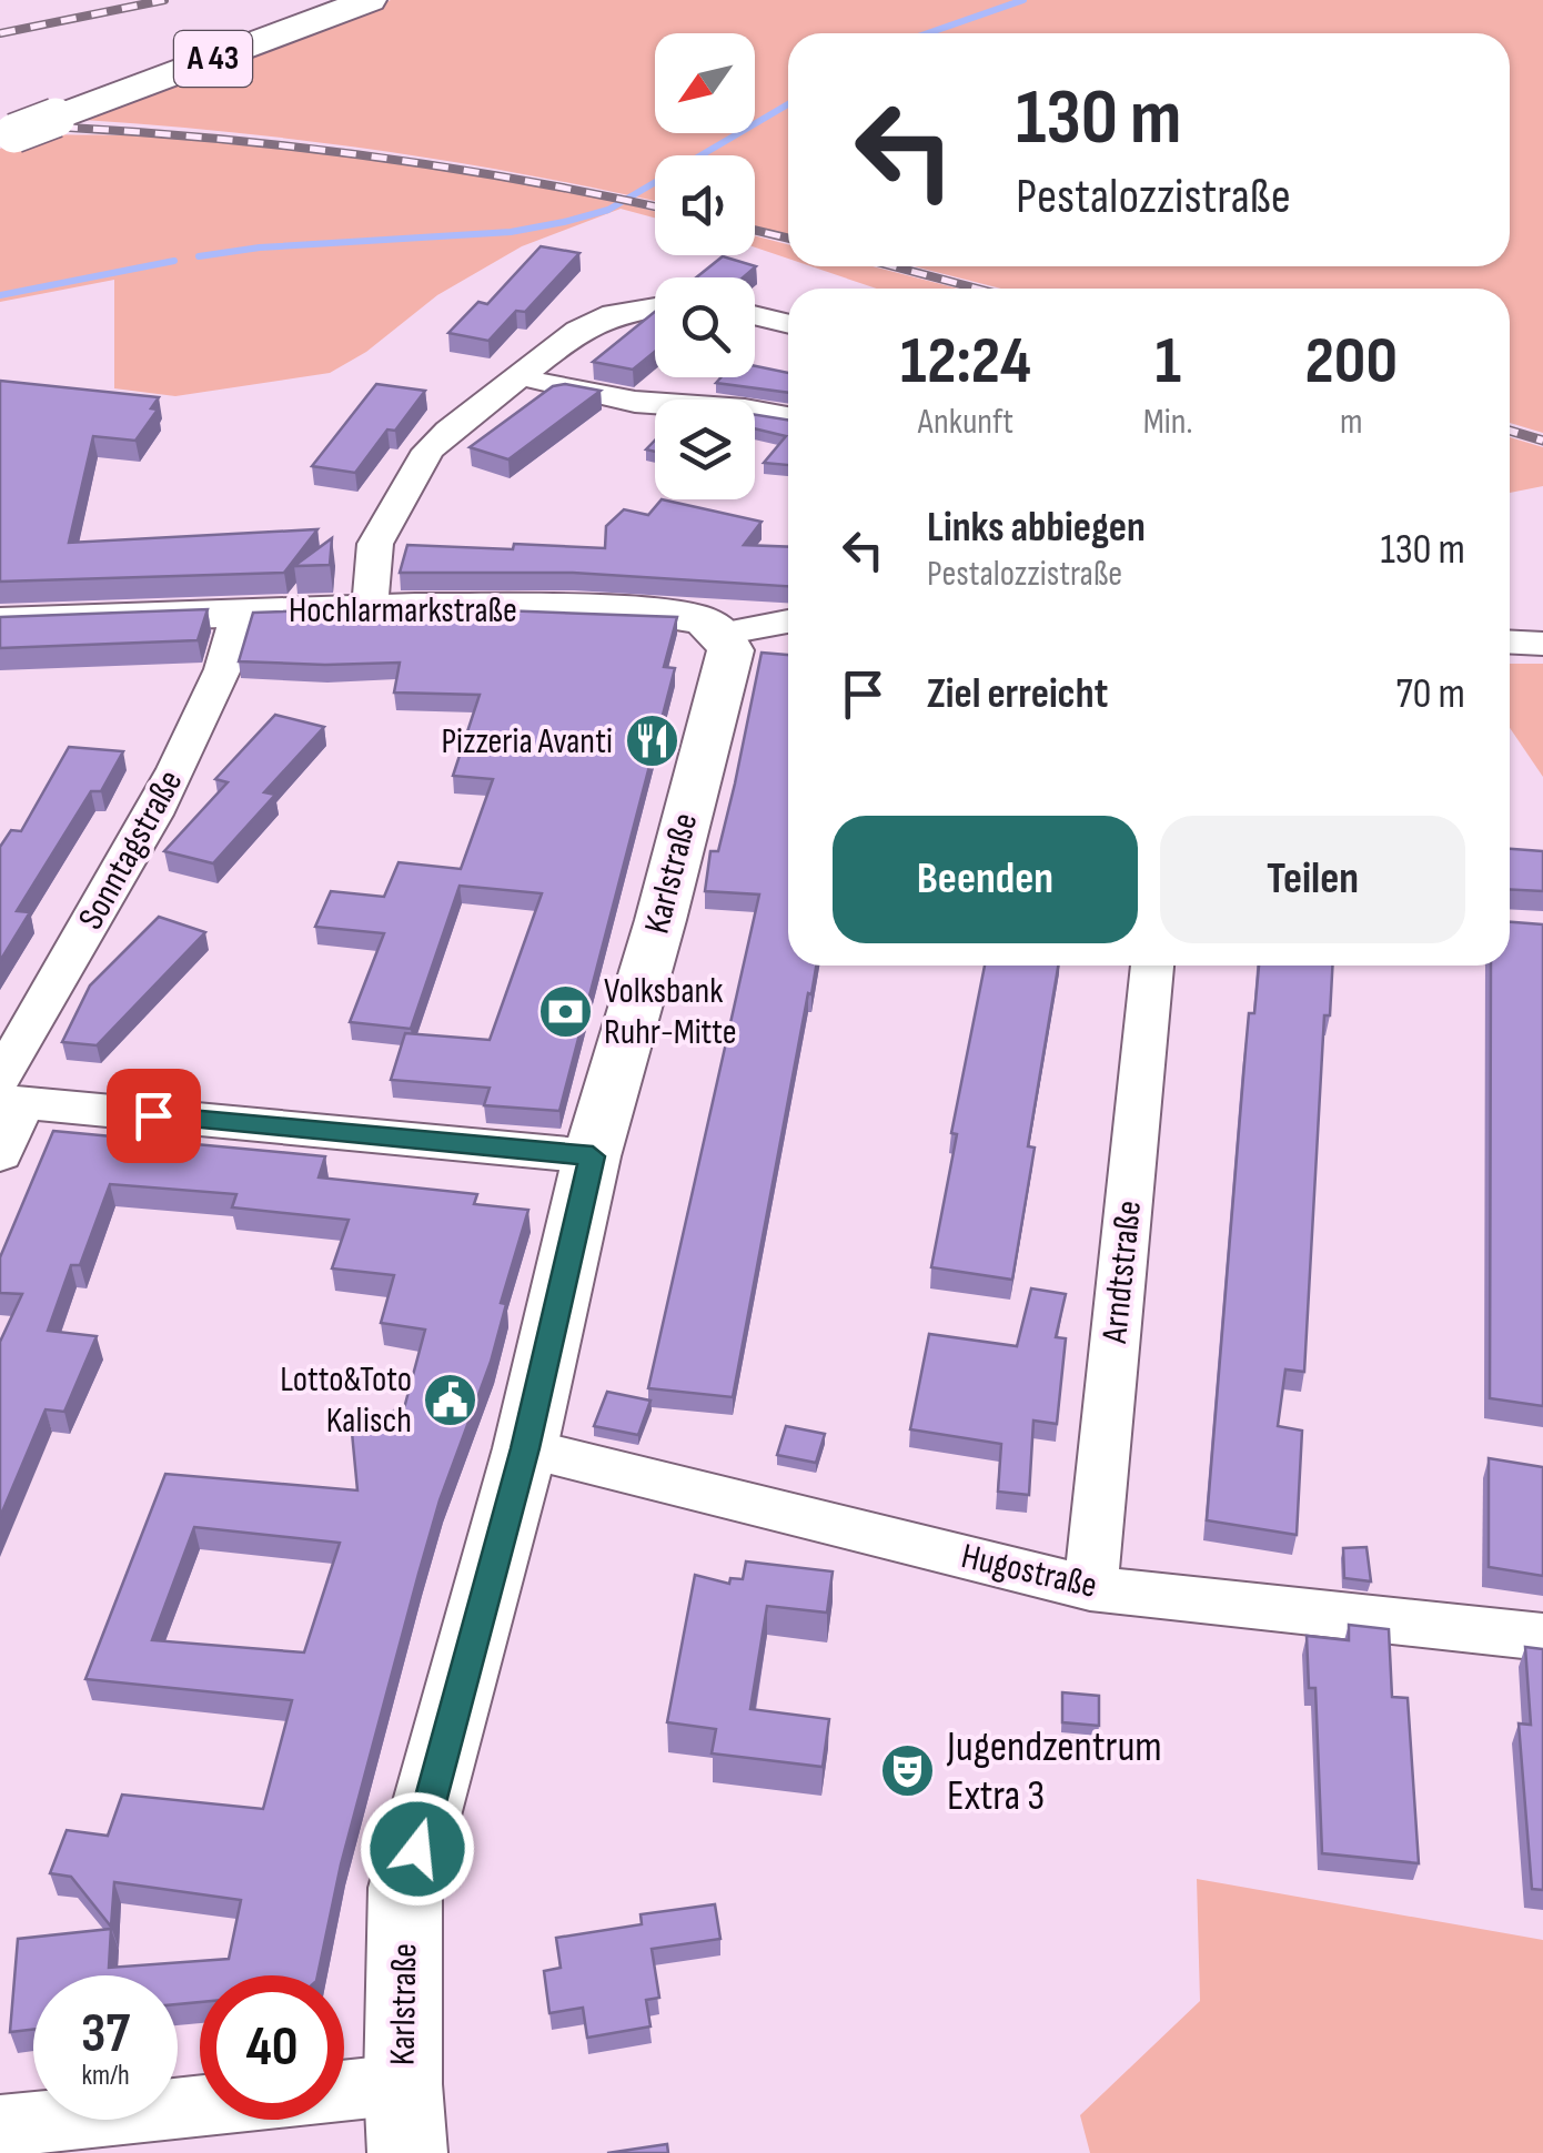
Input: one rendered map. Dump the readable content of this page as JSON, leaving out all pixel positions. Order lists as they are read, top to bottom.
{
  "streets": {
    "highway": ["A 43"],
    "street": [
      "Hochlarmarkstraße",
      "Sonntagstraße",
      "Karlstraße",
      "Arndtstraße",
      "Hugostraße"
    ]
  },
  "crossings": [
    ["Hochlarmarkstraße", "Sonntagstraße"],
    ["Hochlarmarkstraße", "Karlstraße"],
    ["Karlstraße", "Hugostraße"],
    ["Arndtstraße", "Hugostraße"]
  ],
  "places": {
    "restaurant": ["Pizzeria Avanti"],
    "bank": ["Volksbank Ruhr-Mitte"],
    "public building": ["Lotto&Toto Kalisch"],
    "theatre": ["Jugendzentrum Extra 3"]
  },
  "north": "bottom left",
  "page": {
    "turn": ["130 m", "Pestalozzistraße"],
    "eta": [
      "12:24",
      "Ankunft",
      "1",
      "Min.",
      "200",
      "m"
    ],
    "list": [
      {
        "name": "Links abbiegen",
        "note": "Pestalozzistraße",
        "value": "130 m"
      },
      {
        "name": "Ziel erreicht",
        "value": "70 m"
      }
    ],
    "buttons": ["Beenden", "Teilen"],
    "speed": "37 km/h",
    "limit": "40"
  }
}
